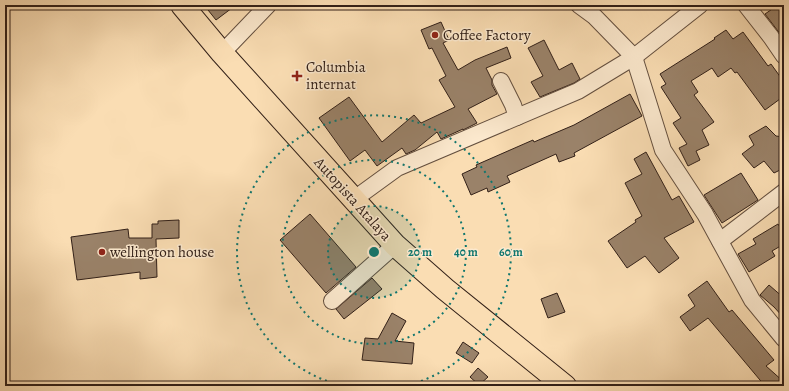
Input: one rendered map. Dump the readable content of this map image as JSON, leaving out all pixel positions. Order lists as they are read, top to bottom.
{
  "streets": {
    "main road": ["Autopista Atalaya"]
  },
  "places": {
    "other": ["Coffee Factory", "wellington house"],
    "health": ["Columbia internat"]
  },
  "rings": ["20 m", "40 m", "60 m"]
}
